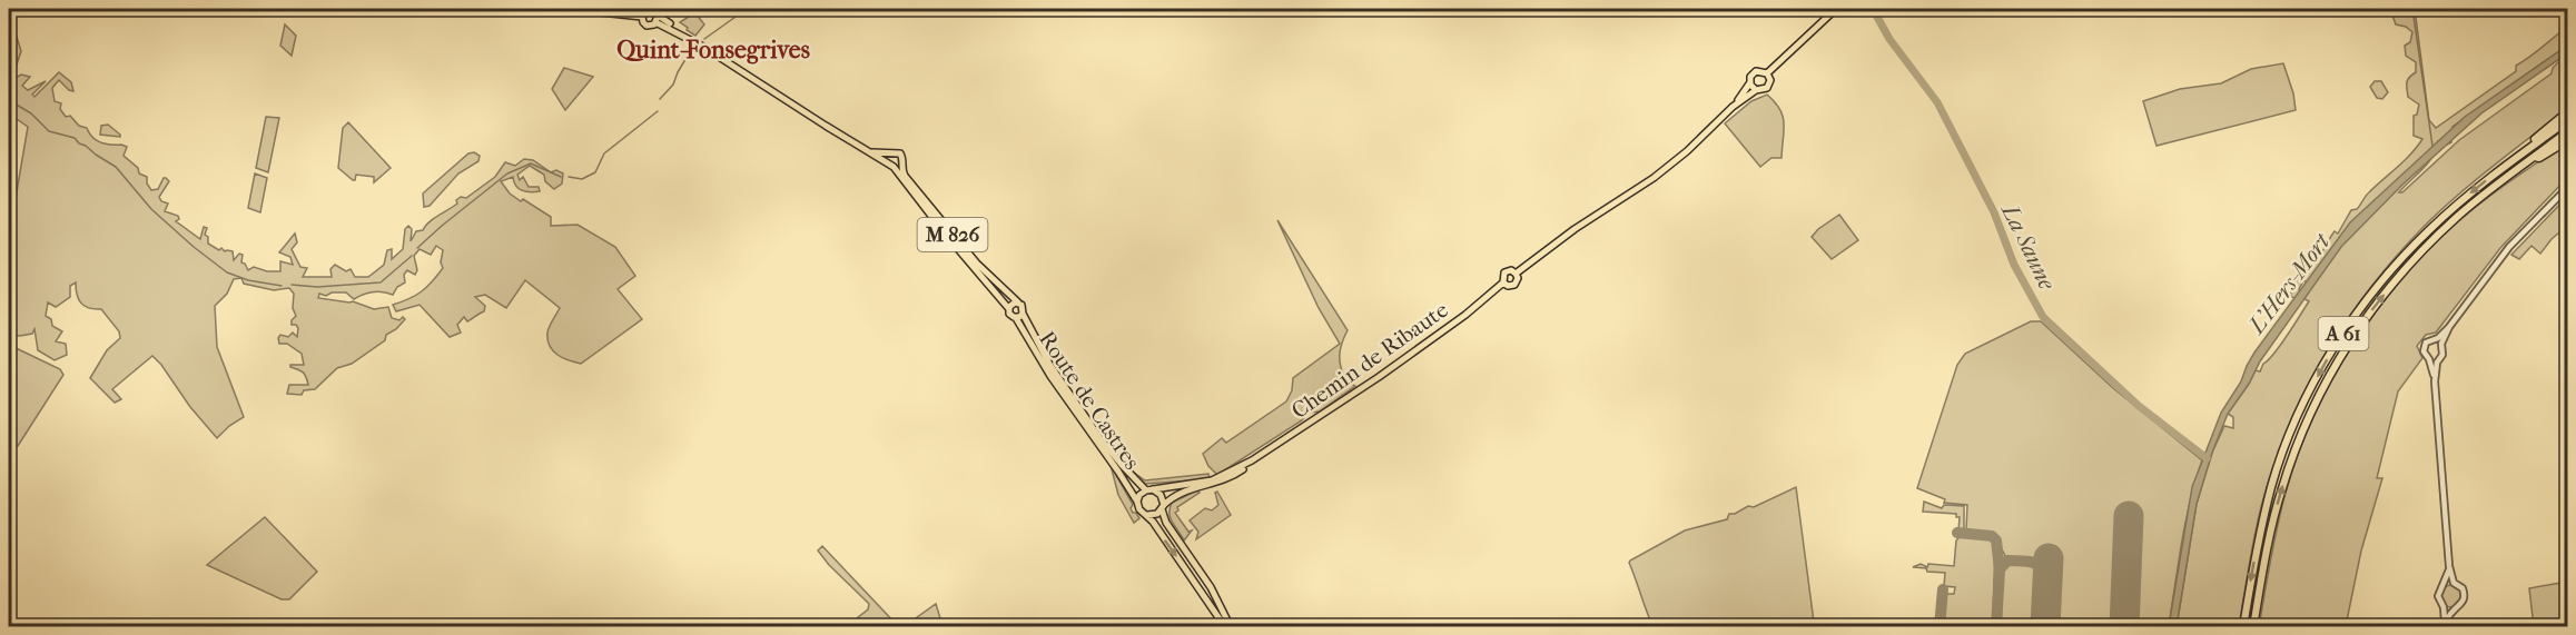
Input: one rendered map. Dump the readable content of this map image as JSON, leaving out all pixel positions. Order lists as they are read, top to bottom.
{
  "streets": {
    "highway": ["A 61"],
    "main road": ["M 826", "Chemin de Ribaute", "Route de Castres"]
  },
  "crossings": [
    ["M 826", "Route de Castres"],
    ["Chemin de Ribaute", "Route de Castres"]
  ],
  "districts": ["Quint-Fonsegrives"],
  "water": ["La Saune", "L'Hers-Mort"]
}
